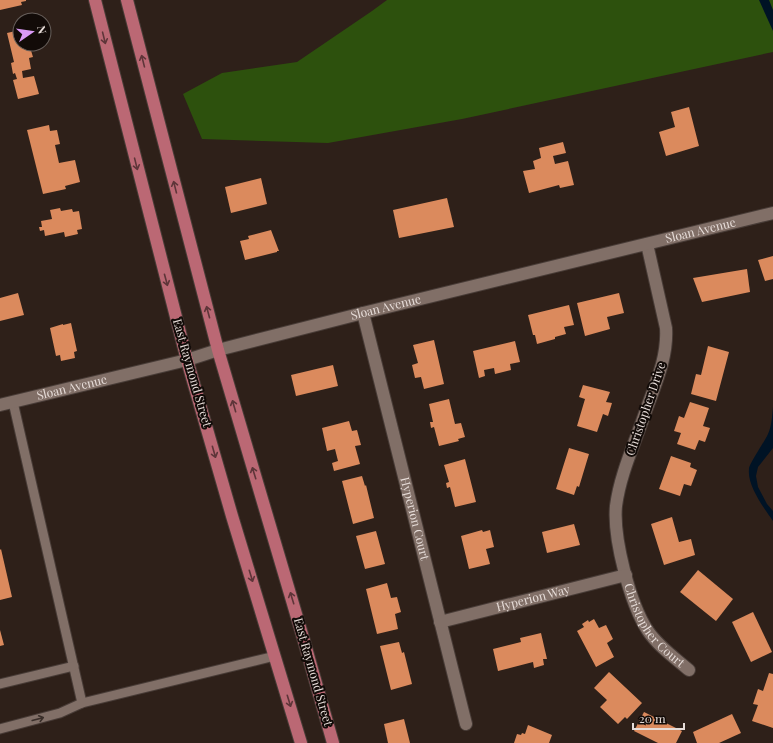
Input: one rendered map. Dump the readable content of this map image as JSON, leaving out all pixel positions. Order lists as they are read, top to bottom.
{
  "streets": {
    "main road": ["East Raymond Street"],
    "street": [
      "Sloan Avenue",
      "Christopher Drive",
      "Hyperion Court",
      "Hyperion Way",
      "Christopher Court"
    ]
  },
  "crossings": [
    ["Sloan Avenue", "East Raymond Street"],
    ["Sloan Avenue", "Christopher Drive"],
    ["Sloan Avenue", "Hyperion Court"],
    ["Christopher Drive", "Hyperion Way"],
    ["Christopher Drive", "Christopher Court"],
    ["Hyperion Court", "Hyperion Way"],
    ["Hyperion Way", "Christopher Court"]
  ],
  "scale_bar": "20 m",
  "north": "right"
}
